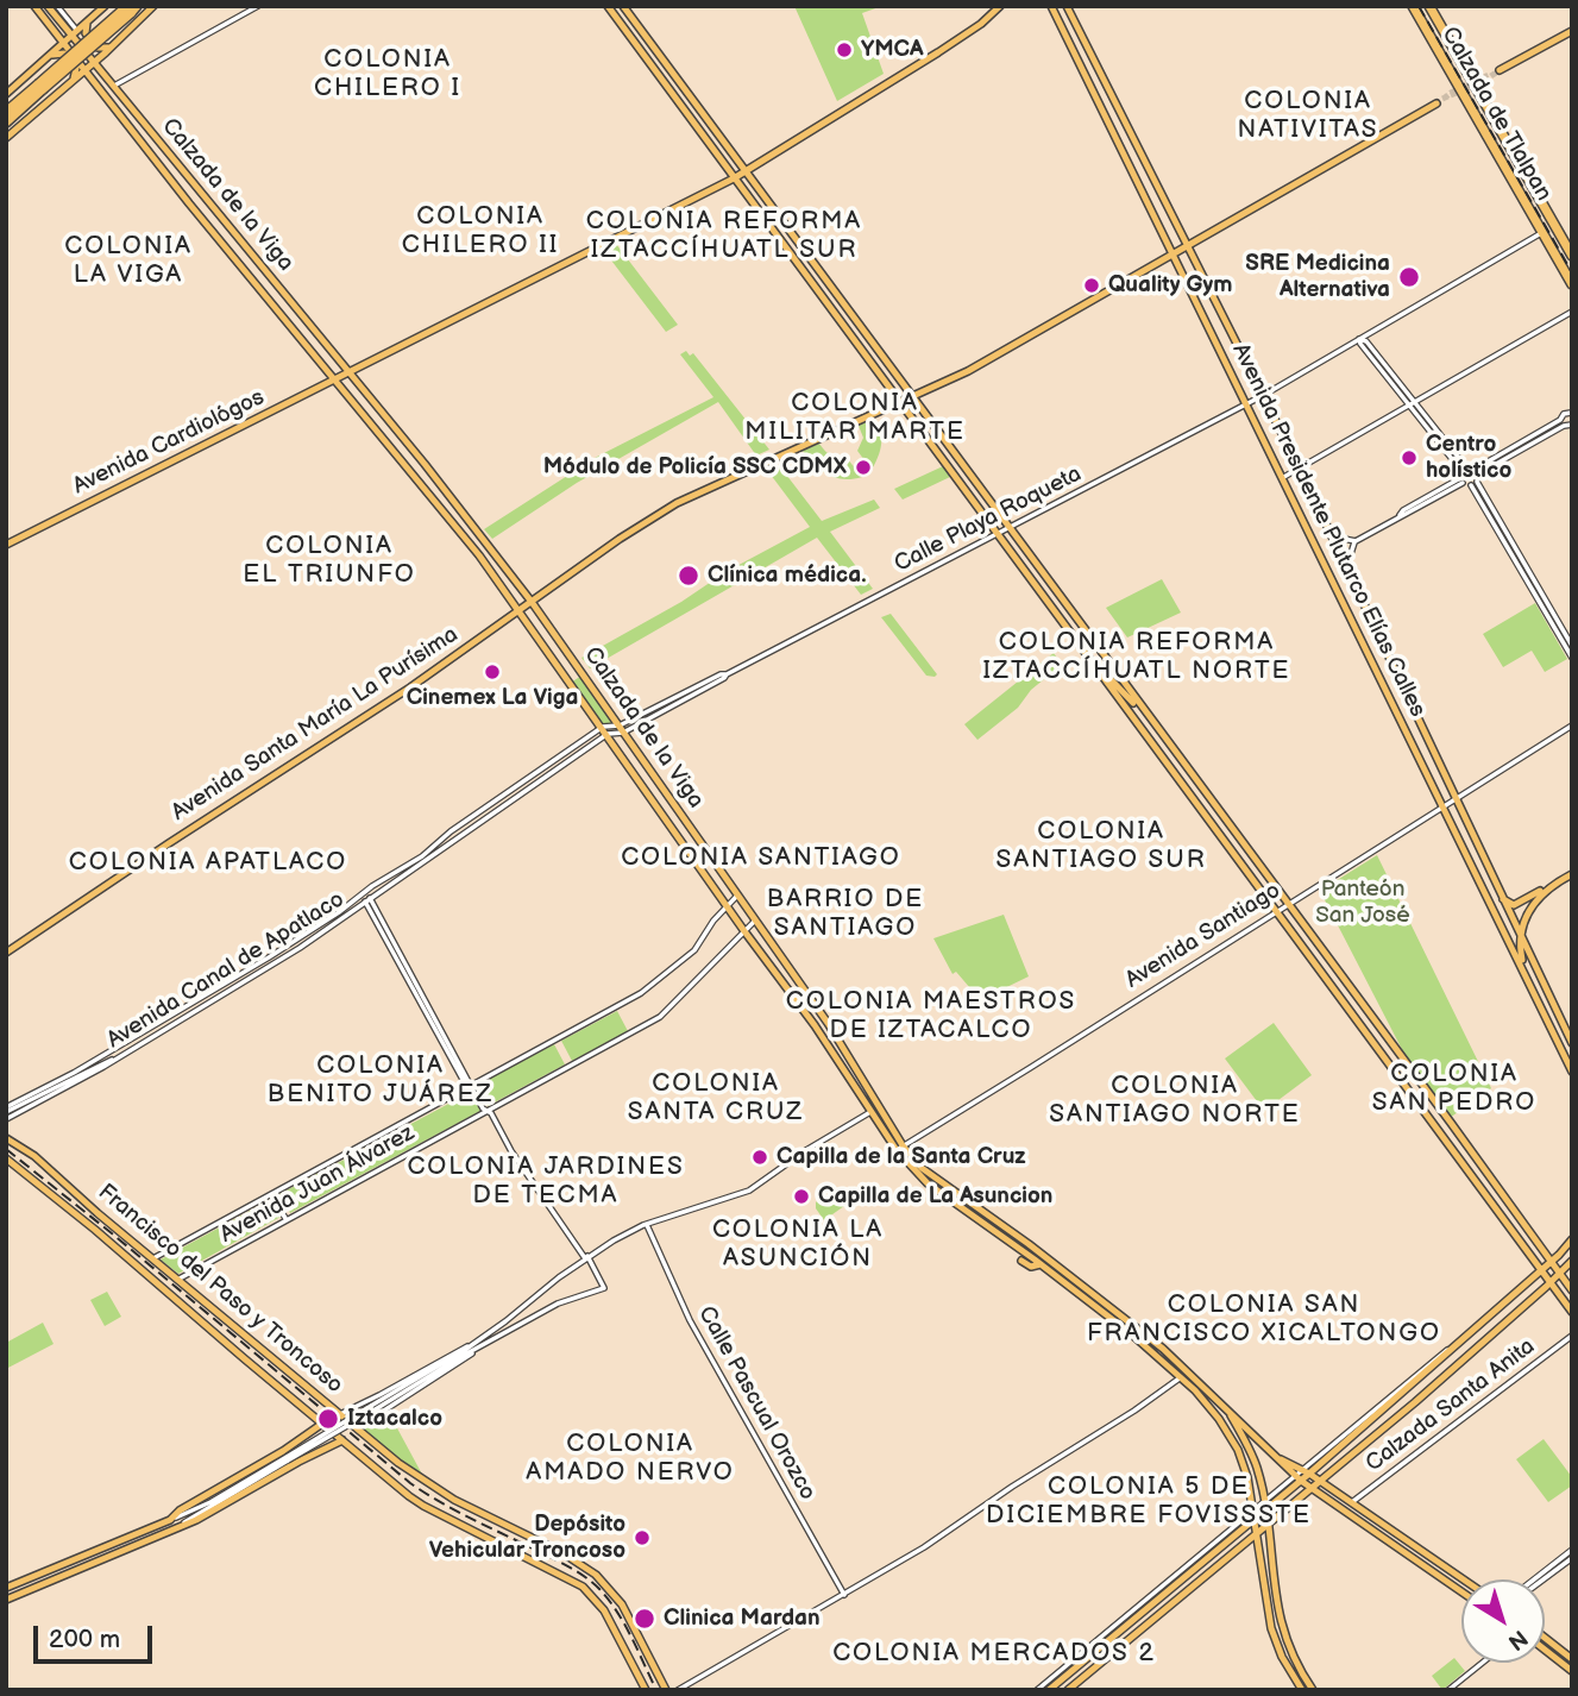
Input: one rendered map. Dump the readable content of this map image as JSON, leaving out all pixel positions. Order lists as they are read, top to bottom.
{
  "streets": {
    "highway": ["Calzada de Tlalpan"],
    "main road": [
      "Calzada de la Viga",
      "Avenida Cardiológos",
      "Avenida Presidente Plutarco Elías Calles",
      "Avenida Santa María La Purísima",
      "Francisco del Paso y Troncoso"
    ],
    "street": [
      "Calle Playa Roqueta",
      "Avenida Santiago",
      "Avenida Canal de Apatlaco",
      "Avenida Juan Álvarez",
      "Calle Pascual Orozco",
      "Calzada Santa Anita"
    ]
  },
  "crossings": [
    ["Calzada de Tlalpan", "Calle Playa Roqueta"],
    ["Calzada de la Viga", "Avenida Cardiológos"],
    ["Calzada de la Viga", "Calle Playa Roqueta"],
    ["Calzada de la Viga", "Avenida Santa María La Purísima"],
    ["Calzada de la Viga", "Avenida Santiago"],
    ["Calzada de la Viga", "Avenida Canal de Apatlaco"],
    ["Calzada de la Viga", "Avenida Juan Álvarez"],
    ["Calzada de la Viga", "Calzada Santa Anita"],
    ["Calle Playa Roqueta", "Avenida Presidente Plutarco Elías Calles"],
    ["Avenida Presidente Plutarco Elías Calles", "Avenida Santa María La Purísima"],
    ["Avenida Presidente Plutarco Elías Calles", "Avenida Santiago"],
    ["Avenida Juan Álvarez", "Francisco del Paso y Troncoso"]
  ],
  "districts": [
    "COLONIA CHILERO I",
    "COLONIA NATIVITAS",
    "COLONIA CHILERO II",
    "COLONIA REFORMA IZTACCÍHUATL SUR",
    "COLONIA LA VIGA",
    "COLONIA MILITAR MARTE",
    "COLONIA EL TRIUNFO",
    "COLONIA REFORMA IZTACCÍHUATL NORTE",
    "COLONIA SANTIAGO SUR",
    "COLONIA SANTIAGO",
    "COLONIA APATLACO",
    "BARRIO DE SANTIAGO",
    "COLONIA MAESTROS DE IZTACALCO",
    "COLONIA BENITO JUÁREZ",
    "COLONIA SAN PEDRO",
    "COLONIA SANTA CRUZ",
    "COLONIA SANTIAGO NORTE",
    "COLONIA JARDINES DE TECMA",
    "COLONIA LA ASUNCIÓN",
    "COLONIA SAN FRANCISCO XICALTONGO",
    "COLONIA AMADO NERVO",
    "COLONIA 5 DE DICIEMBRE FOVISSSTE",
    "COLONIA MERCADOS 2"
  ],
  "parks": ["Panteón San José"],
  "places": [
    "YMCA",
    "SRE Medicina Alternativa",
    "Quality Gym",
    "Centro holístico",
    "Módulo de Policía SSC CDMX",
    "Clínica médica.",
    "Cinemex La Viga",
    "Capilla de la Santa Cruz",
    "Capilla de La Asuncion",
    "Iztacalco",
    "Depósito Vehicular Troncoso",
    "Clinica Mardan"
  ],
  "scale_bar": "200 m",
  "north": "bottom right"
}
